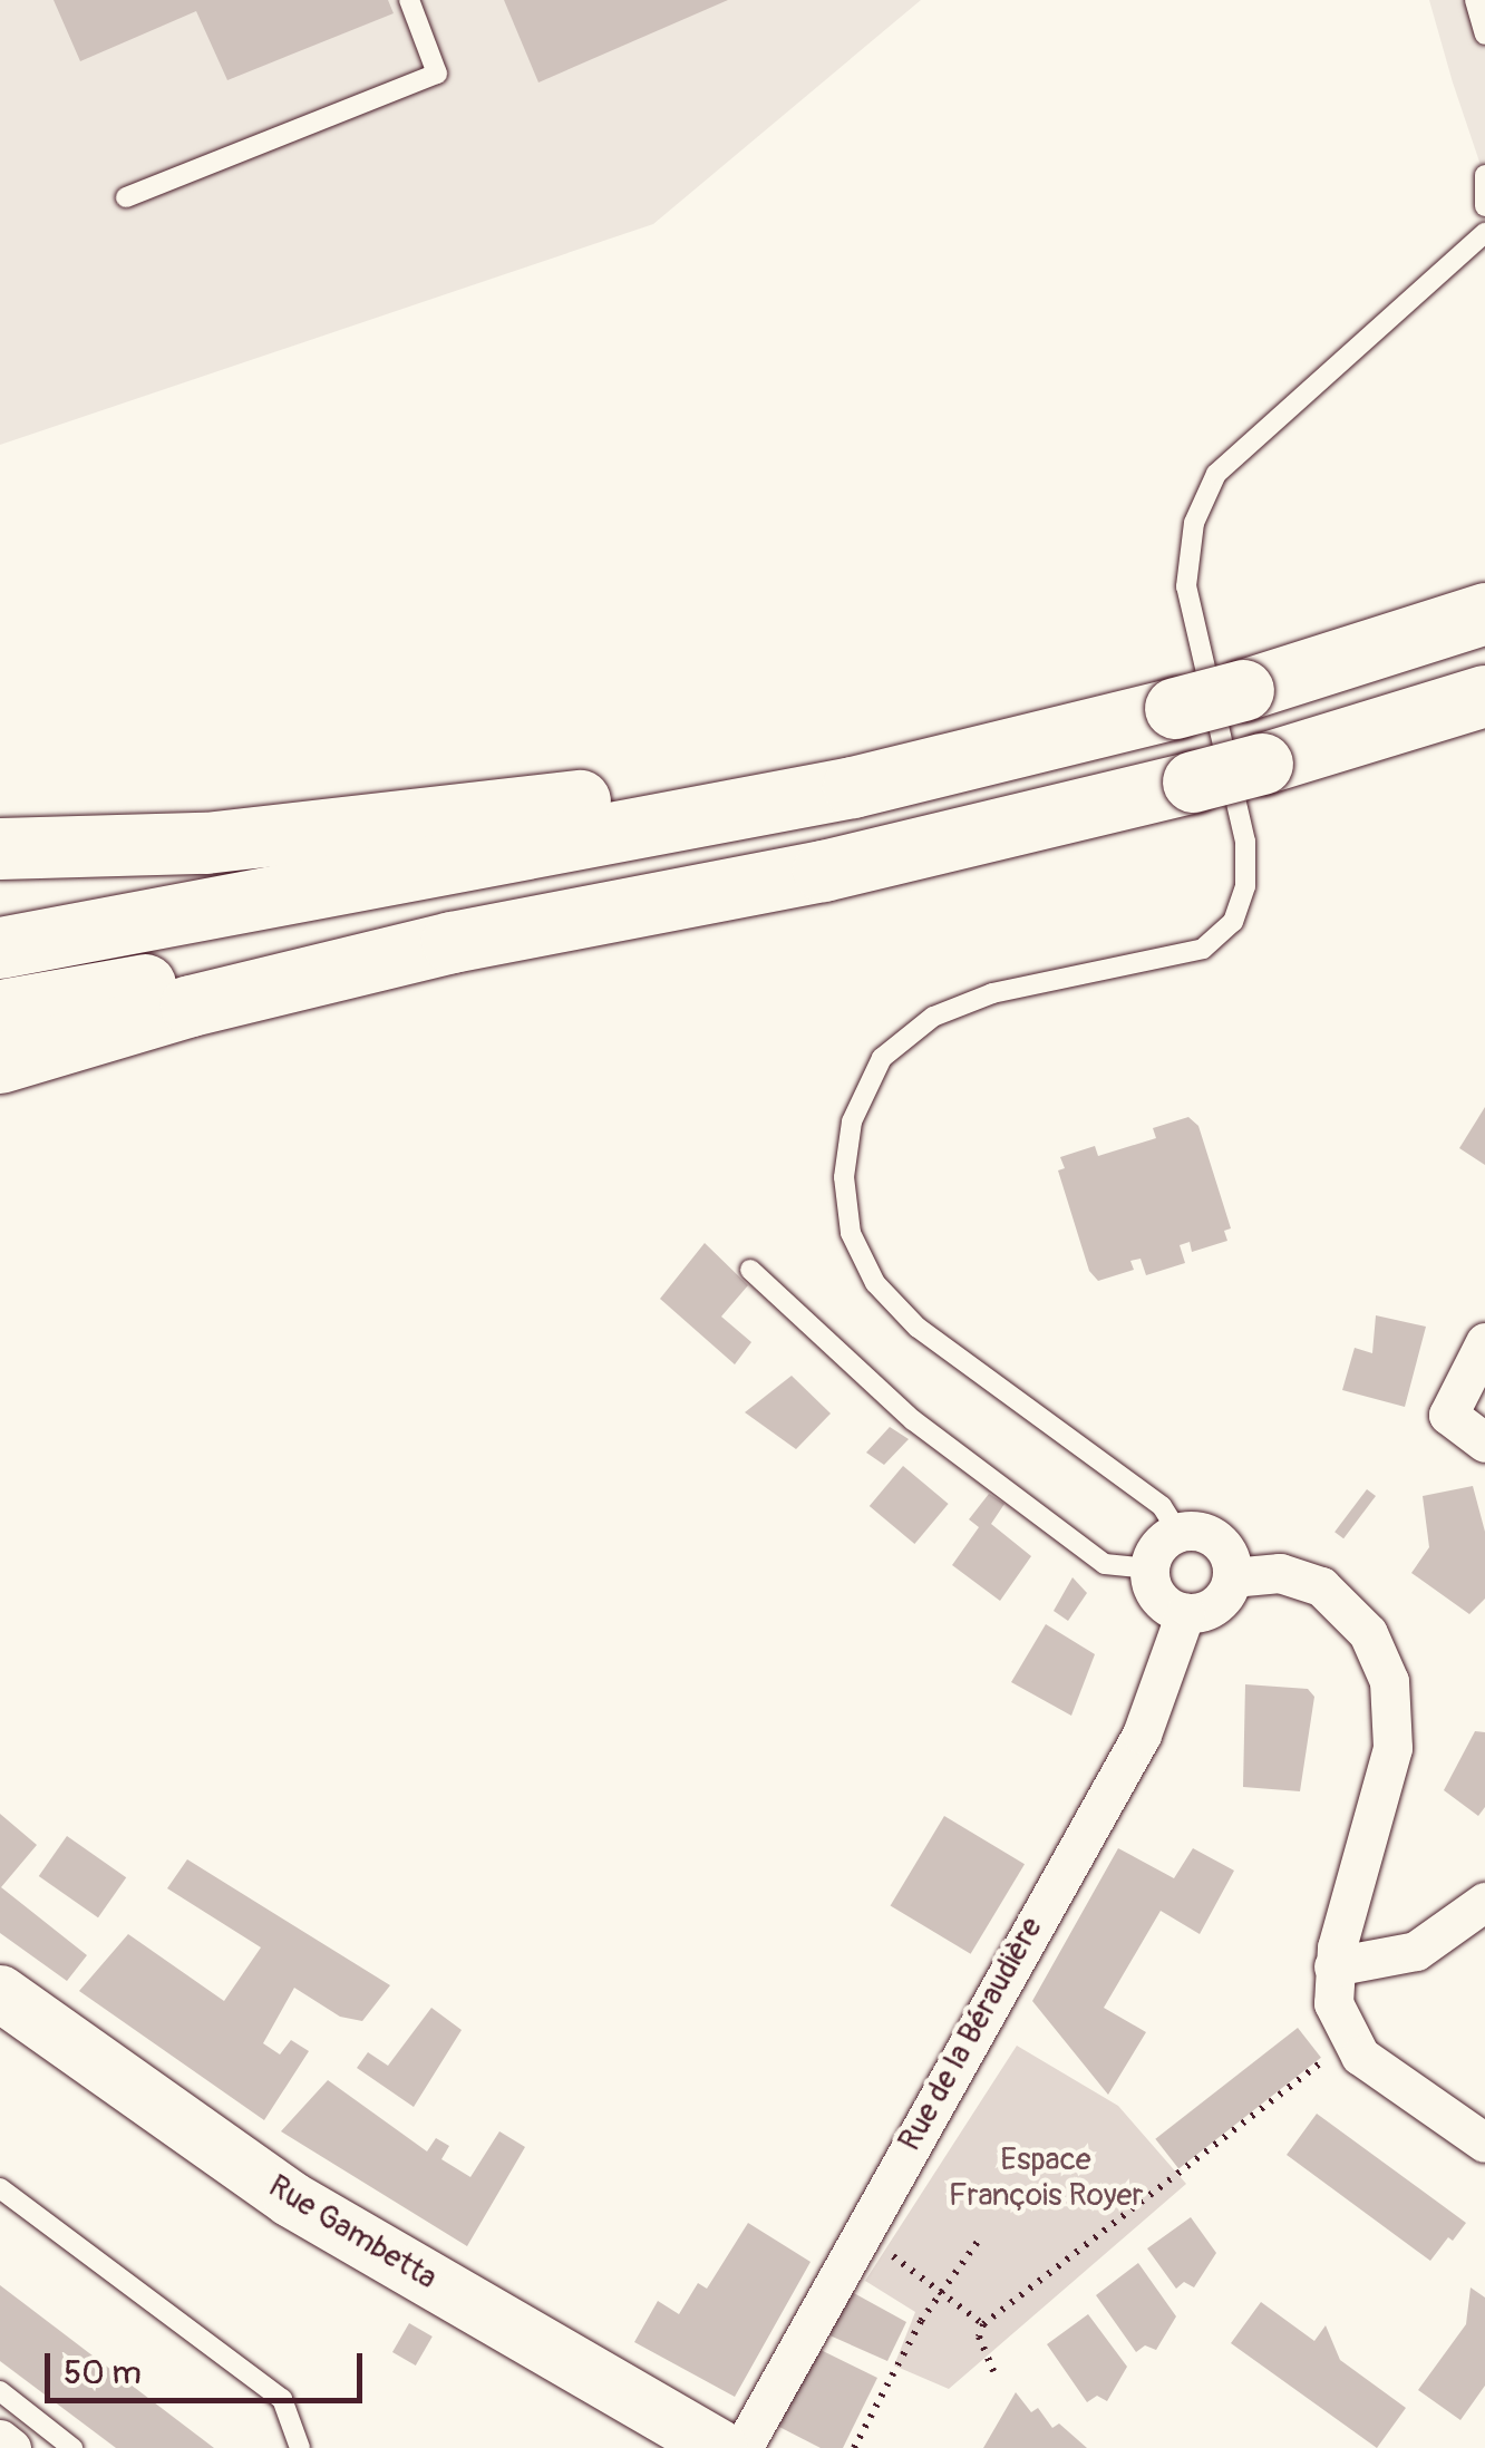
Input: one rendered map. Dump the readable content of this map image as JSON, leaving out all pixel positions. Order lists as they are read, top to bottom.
{
  "streets": {
    "main road": ["Rue Gambetta"],
    "street": ["Rue de la Béraudière"]
  },
  "parks": ["Espace François Royer"],
  "scale_bar": "50 m"
}
